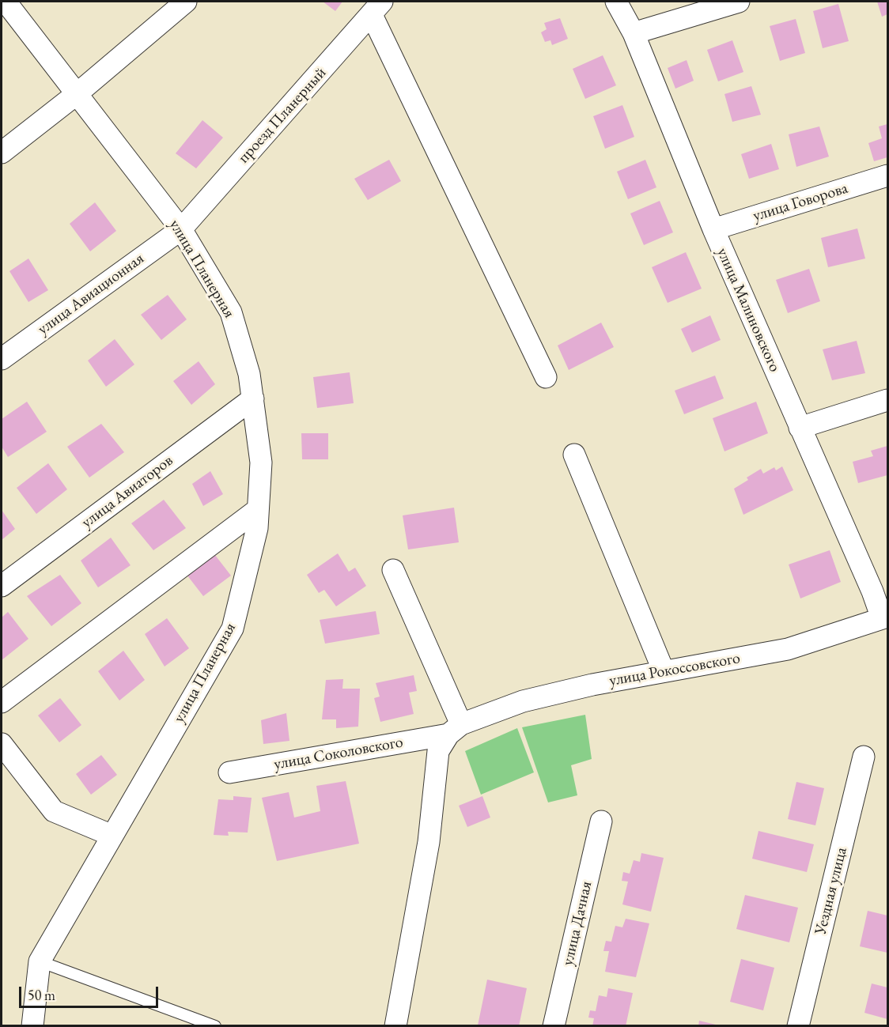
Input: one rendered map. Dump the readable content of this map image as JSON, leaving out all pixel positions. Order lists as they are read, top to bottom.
{
  "streets": {
    "street": [
      "проезд Планерный",
      "улица Говорова",
      "улица Планерная",
      "улица Авиационная",
      "улица Малиновского",
      "улица Авиаторов",
      "улица Рокоссовского",
      "улица Соколовского",
      "Уездная улица",
      "улица Дачная"
    ]
  },
  "crossings": [
    ["проезд Планерный", "улица Планерная"],
    ["проезд Планерный", "улица Авиационная"],
    ["улица Говорова", "улица Малиновского"],
    ["улица Планерная", "улица Авиационная"],
    ["улица Планерная", "улица Авиаторов"],
    ["улица Малиновского", "улица Рокоссовского"],
    ["улица Рокоссовского", "улица Соколовского"]
  ],
  "scale_bar": "50 m"
}
